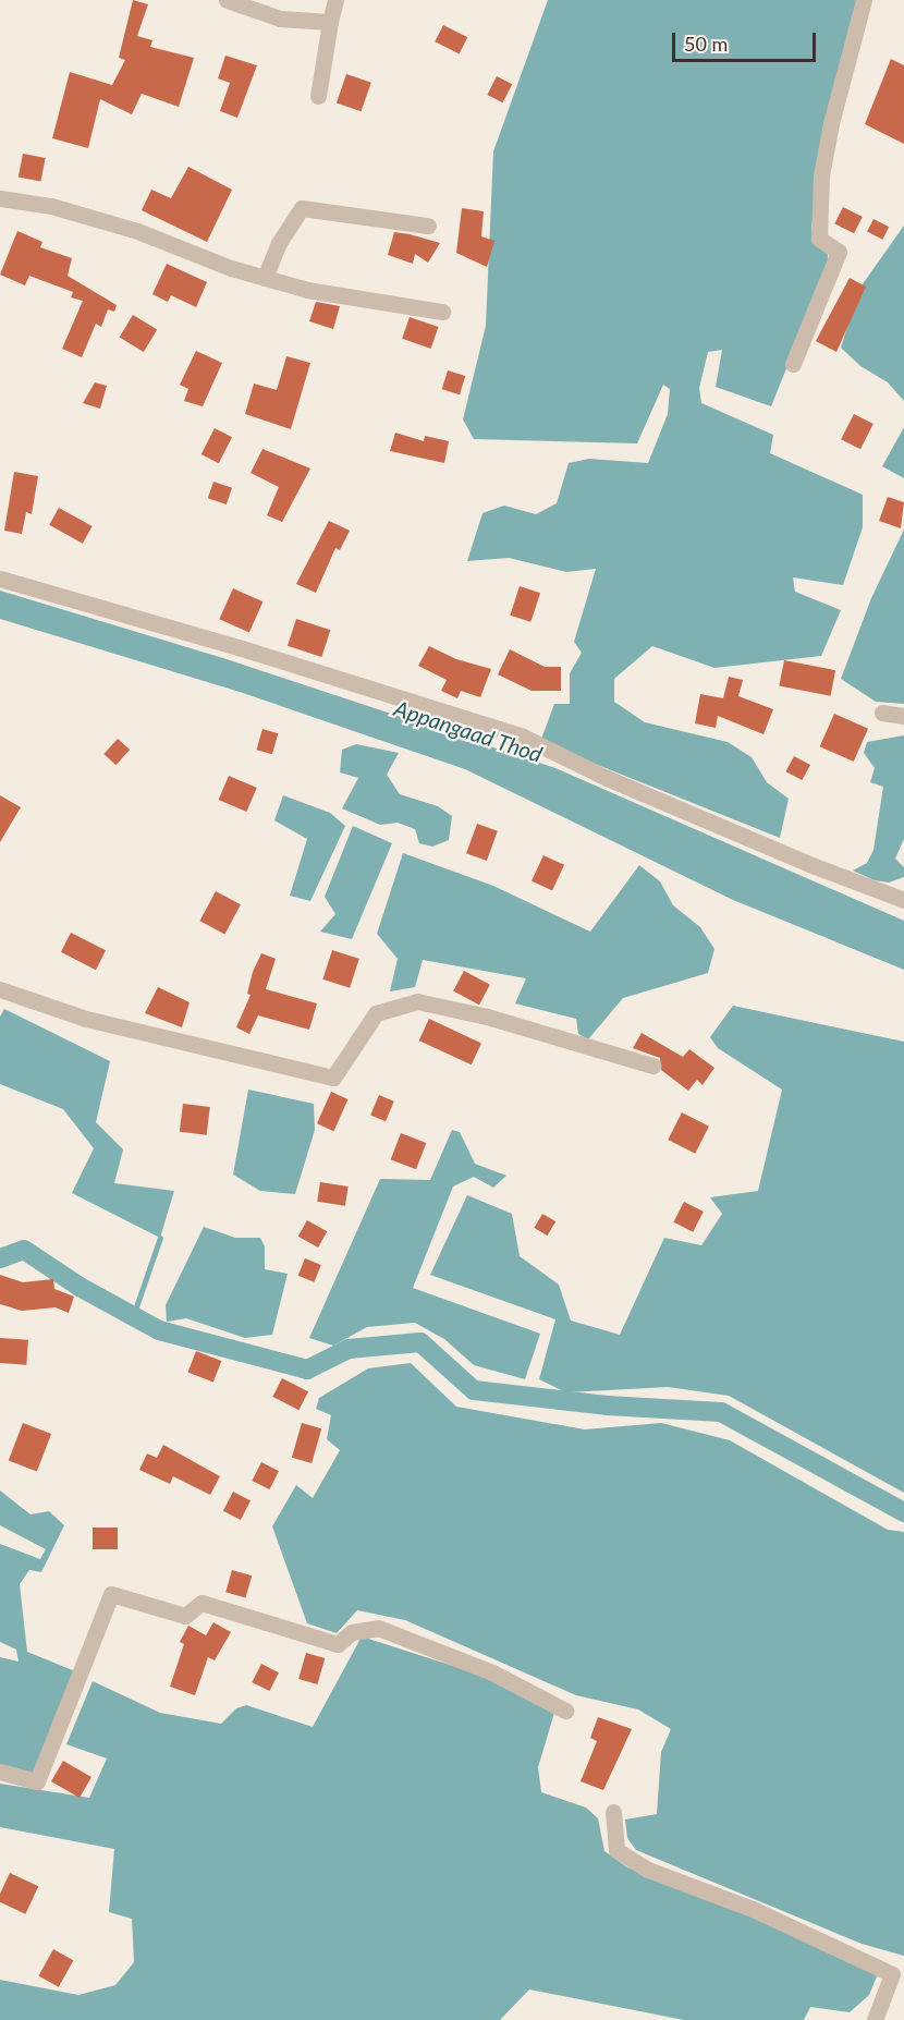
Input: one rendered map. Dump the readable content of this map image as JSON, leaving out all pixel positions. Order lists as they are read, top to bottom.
{
  "water": ["Appangaad Thod"],
  "scale_bar": "50 m"
}
